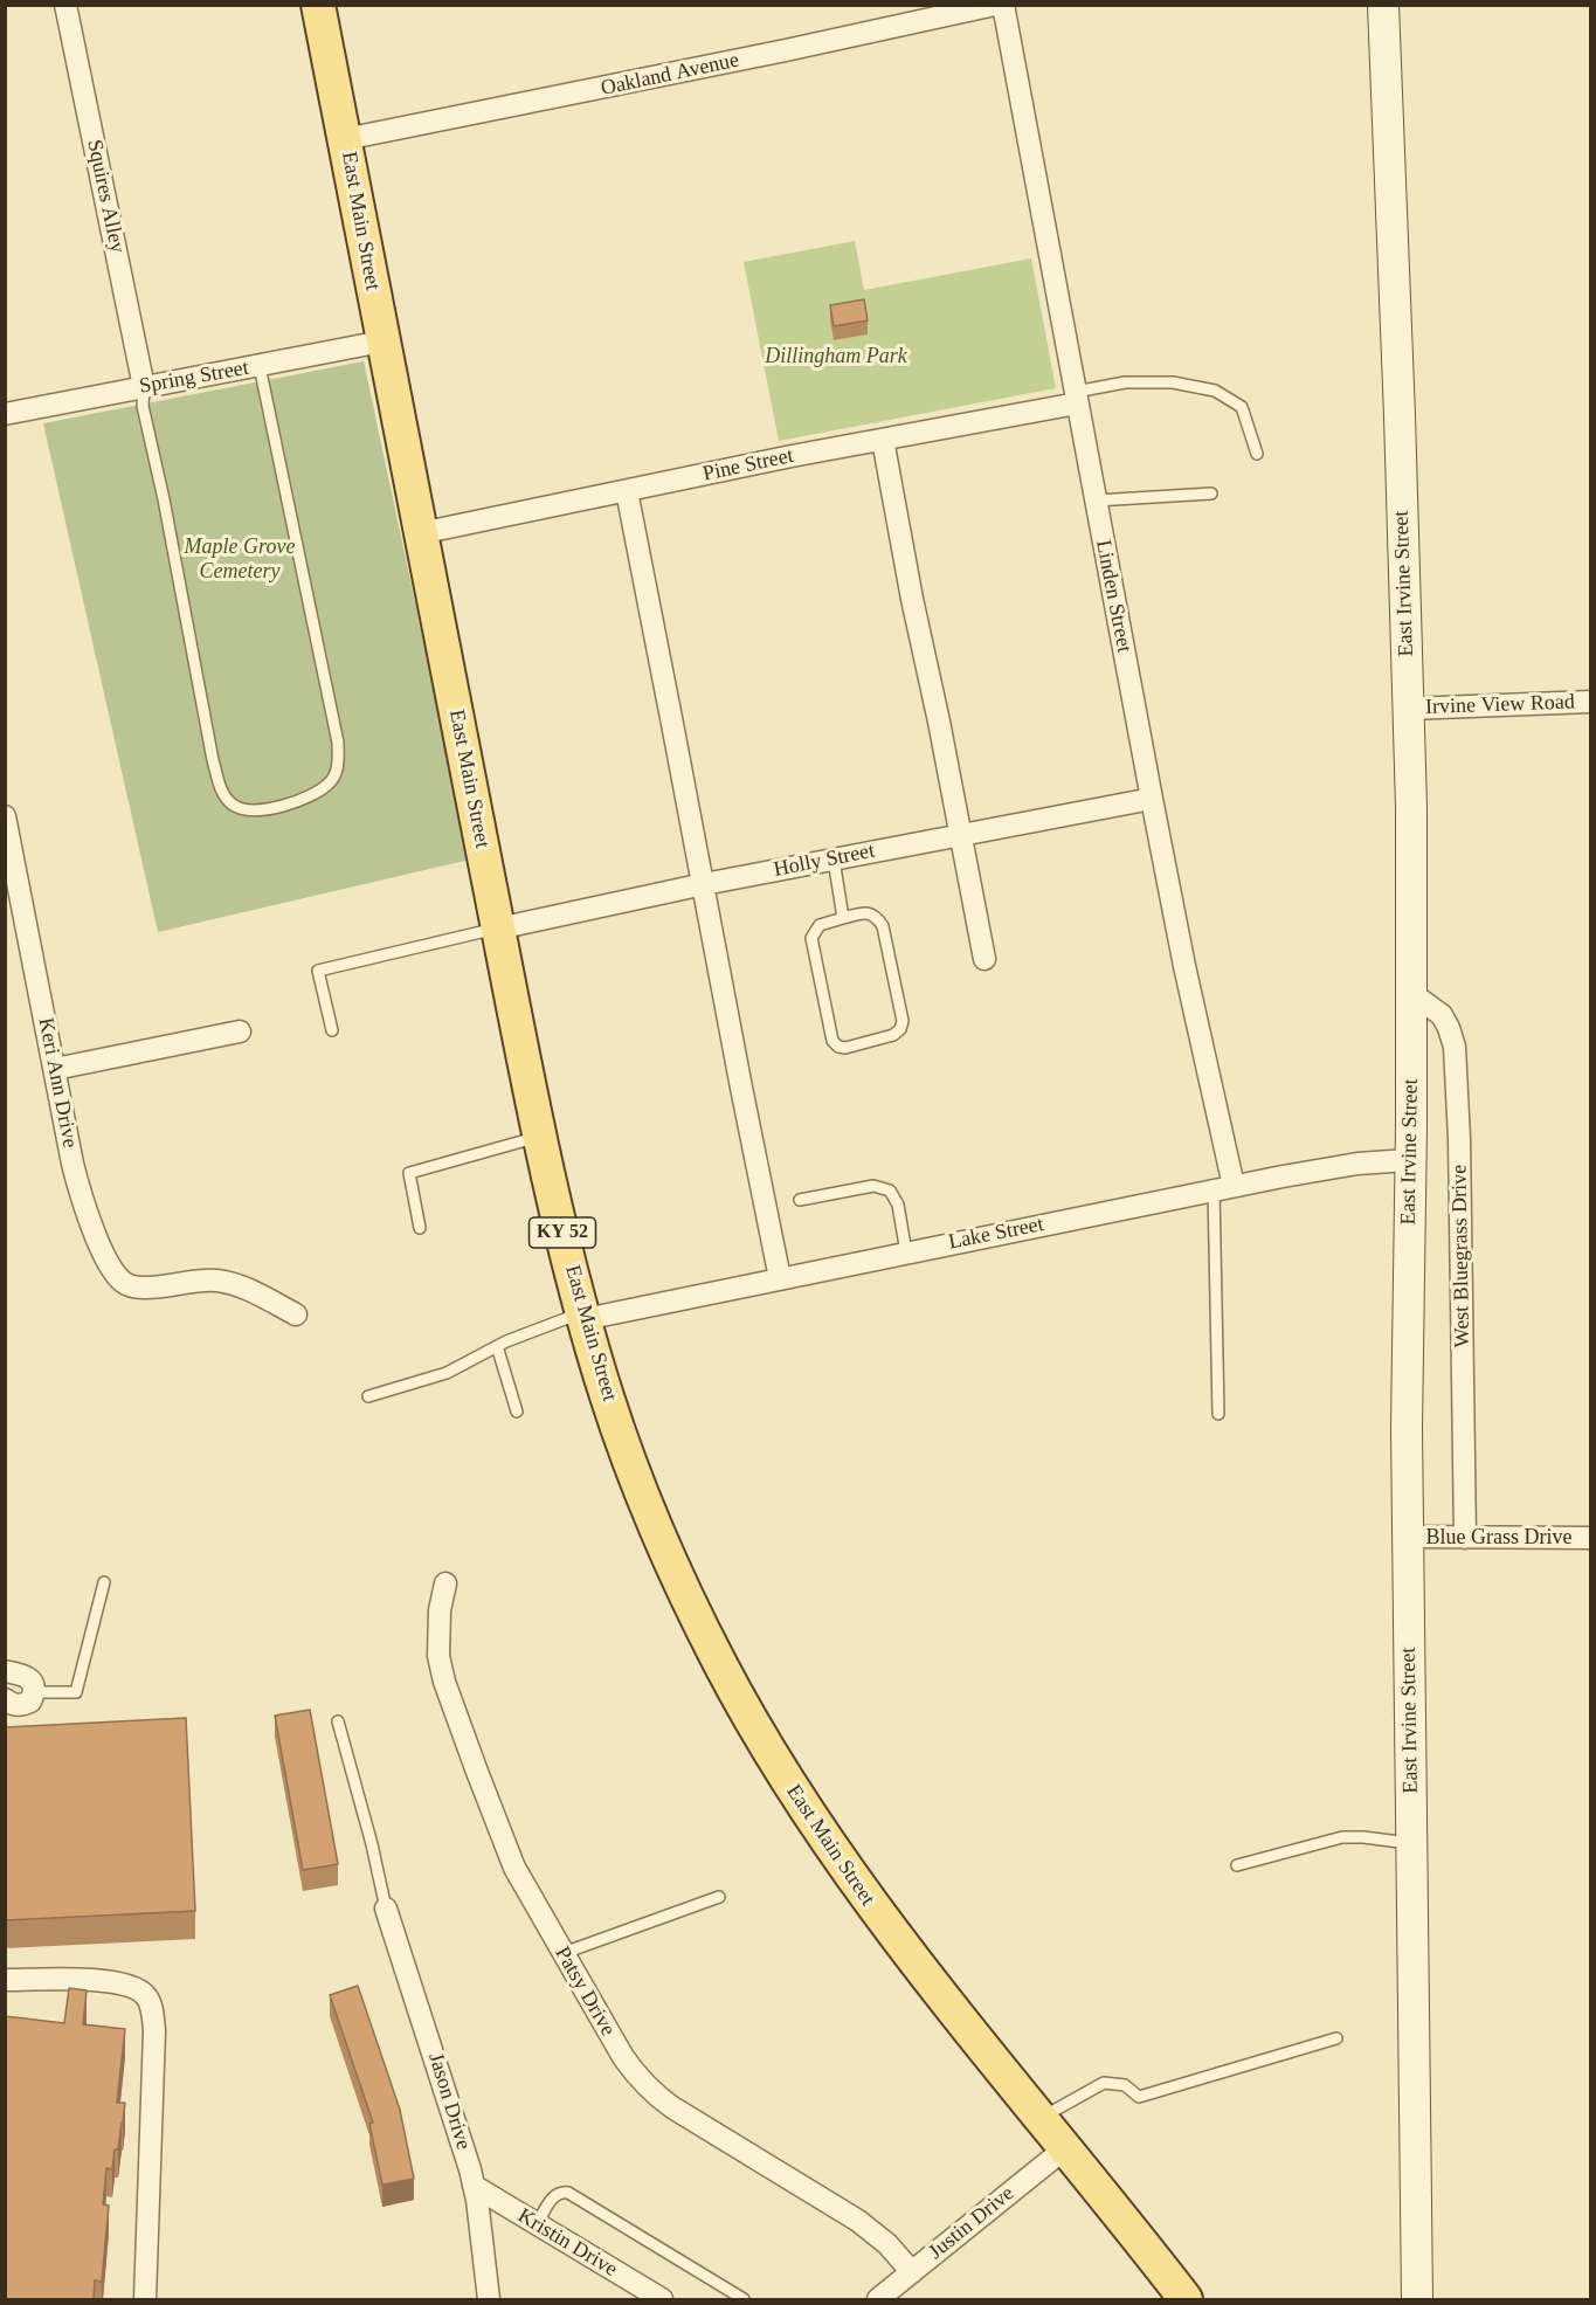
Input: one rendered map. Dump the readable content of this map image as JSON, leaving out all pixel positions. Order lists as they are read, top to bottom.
{
  "streets": {
    "main road": ["East Main Street", "KY 52"],
    "street": [
      "Oakland Avenue",
      "Squires Alley",
      "Spring Street",
      "Pine Street",
      "East Irvine Street",
      "Linden Street",
      "Irvine View Road",
      "Holly Street",
      "Keri Ann Drive",
      "Lake Street",
      "West Bluegrass Drive",
      "Blue Grass Drive",
      "Patsy Drive",
      "Jason Drive",
      "Justin Drive",
      "Kristin Drive"
    ]
  },
  "crossings": [
    ["Oakland Avenue", "East Main Street"],
    ["Squires Alley", "Spring Street"],
    ["East Main Street", "Spring Street"],
    ["East Main Street", "Pine Street"],
    ["East Main Street", "Holly Street"],
    ["East Main Street", "Lake Street"],
    ["East Main Street", "Justin Drive"],
    ["Pine Street", "Linden Street"],
    ["East Irvine Street", "Irvine View Road"],
    ["East Irvine Street", "Lake Street"],
    ["East Irvine Street", "West Bluegrass Drive"],
    ["East Irvine Street", "Blue Grass Drive"],
    ["Linden Street", "Holly Street"],
    ["Linden Street", "Lake Street"],
    ["West Bluegrass Drive", "Blue Grass Drive"],
    ["Patsy Drive", "Justin Drive"],
    ["Jason Drive", "Kristin Drive"]
  ],
  "parks": ["Dillingham Park", "Maple Grove Cemetery"]
}
